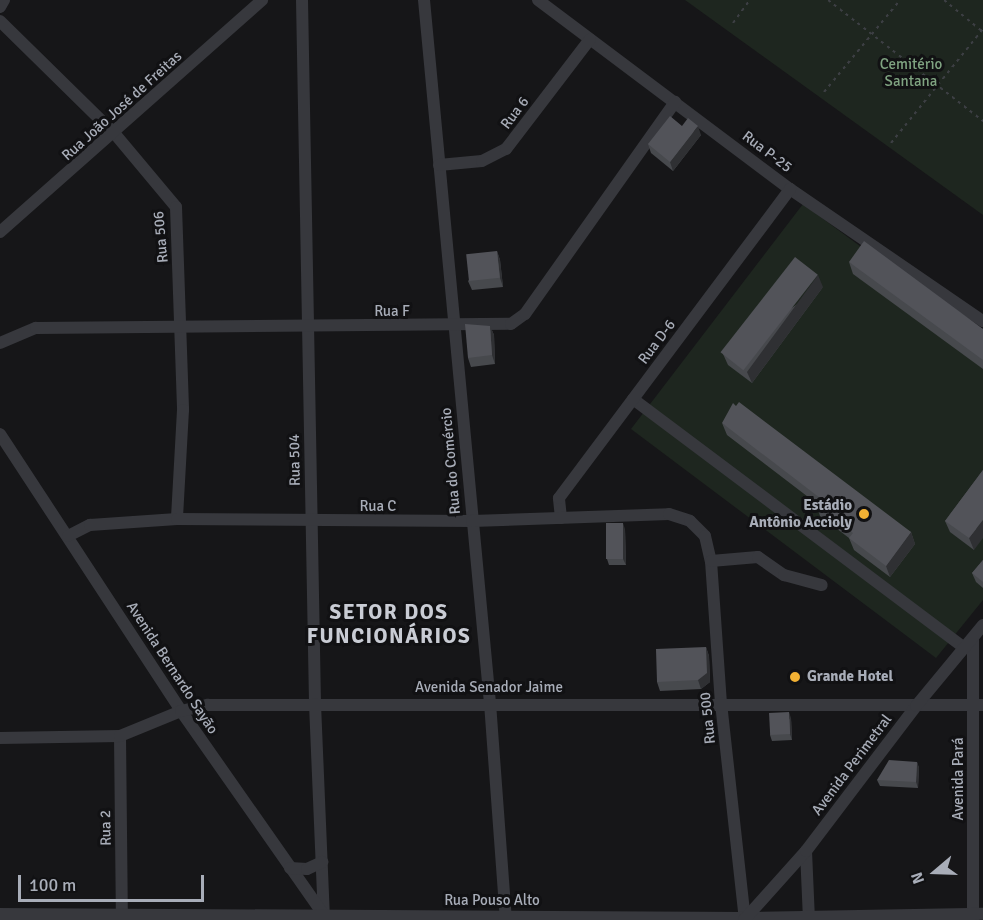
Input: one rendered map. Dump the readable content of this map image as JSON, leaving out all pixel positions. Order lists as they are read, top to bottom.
{
  "streets": {
    "street": [
      "Rua João José de Freitas",
      "Rua 6",
      "Rua P-25",
      "Rua 506",
      "Rua F",
      "Rua D-6",
      "Rua 504",
      "Rua do Comércio",
      "Rua C",
      "Avenida Bernardo Sayão",
      "Avenida Senador Jaime",
      "Rua 500",
      "Avenida Perimetral",
      "Avenida Pará",
      "Rua 2",
      "Rua Pouso Alto"
    ]
  },
  "crossings": [
    ["Rua João José de Freitas", "Rua 506"],
    ["Rua 6", "Rua P-25"],
    ["Rua 6", "Rua do Comércio"],
    ["Rua P-25", "Rua F"],
    ["Rua P-25", "Rua D-6"],
    ["Rua 506", "Rua F"],
    ["Rua 506", "Rua C"],
    ["Rua F", "Rua 504"],
    ["Rua F", "Rua do Comércio"],
    ["Rua D-6", "Rua C"],
    ["Rua 504", "Rua C"],
    ["Rua 504", "Avenida Bernardo Sayão"],
    ["Rua 504", "Avenida Senador Jaime"],
    ["Rua 504", "Rua Pouso Alto"],
    ["Rua do Comércio", "Rua C"],
    ["Rua do Comércio", "Avenida Senador Jaime"],
    ["Rua do Comércio", "Rua Pouso Alto"],
    ["Rua C", "Avenida Bernardo Sayão"],
    ["Rua C", "Rua 500"],
    ["Avenida Bernardo Sayão", "Avenida Senador Jaime"],
    ["Avenida Bernardo Sayão", "Rua Pouso Alto"],
    ["Avenida Senador Jaime", "Rua 500"],
    ["Avenida Senador Jaime", "Avenida Perimetral"],
    ["Avenida Senador Jaime", "Avenida Pará"],
    ["Avenida Senador Jaime", "Rua 2"],
    ["Rua 500", "Avenida Perimetral"],
    ["Rua 500", "Rua Pouso Alto"],
    ["Avenida Perimetral", "Avenida Pará"],
    ["Avenida Perimetral", "Rua Pouso Alto"],
    ["Avenida Pará", "Rua Pouso Alto"],
    ["Rua 2", "Rua Pouso Alto"]
  ],
  "districts": ["SETOR DOS FUNCIONÁRIOS"],
  "parks": ["Cemitério Santana"],
  "places": ["Estádio Antônio Accioly", "Grande Hotel"],
  "scale_bar": "100 m",
  "north": "left"
}
